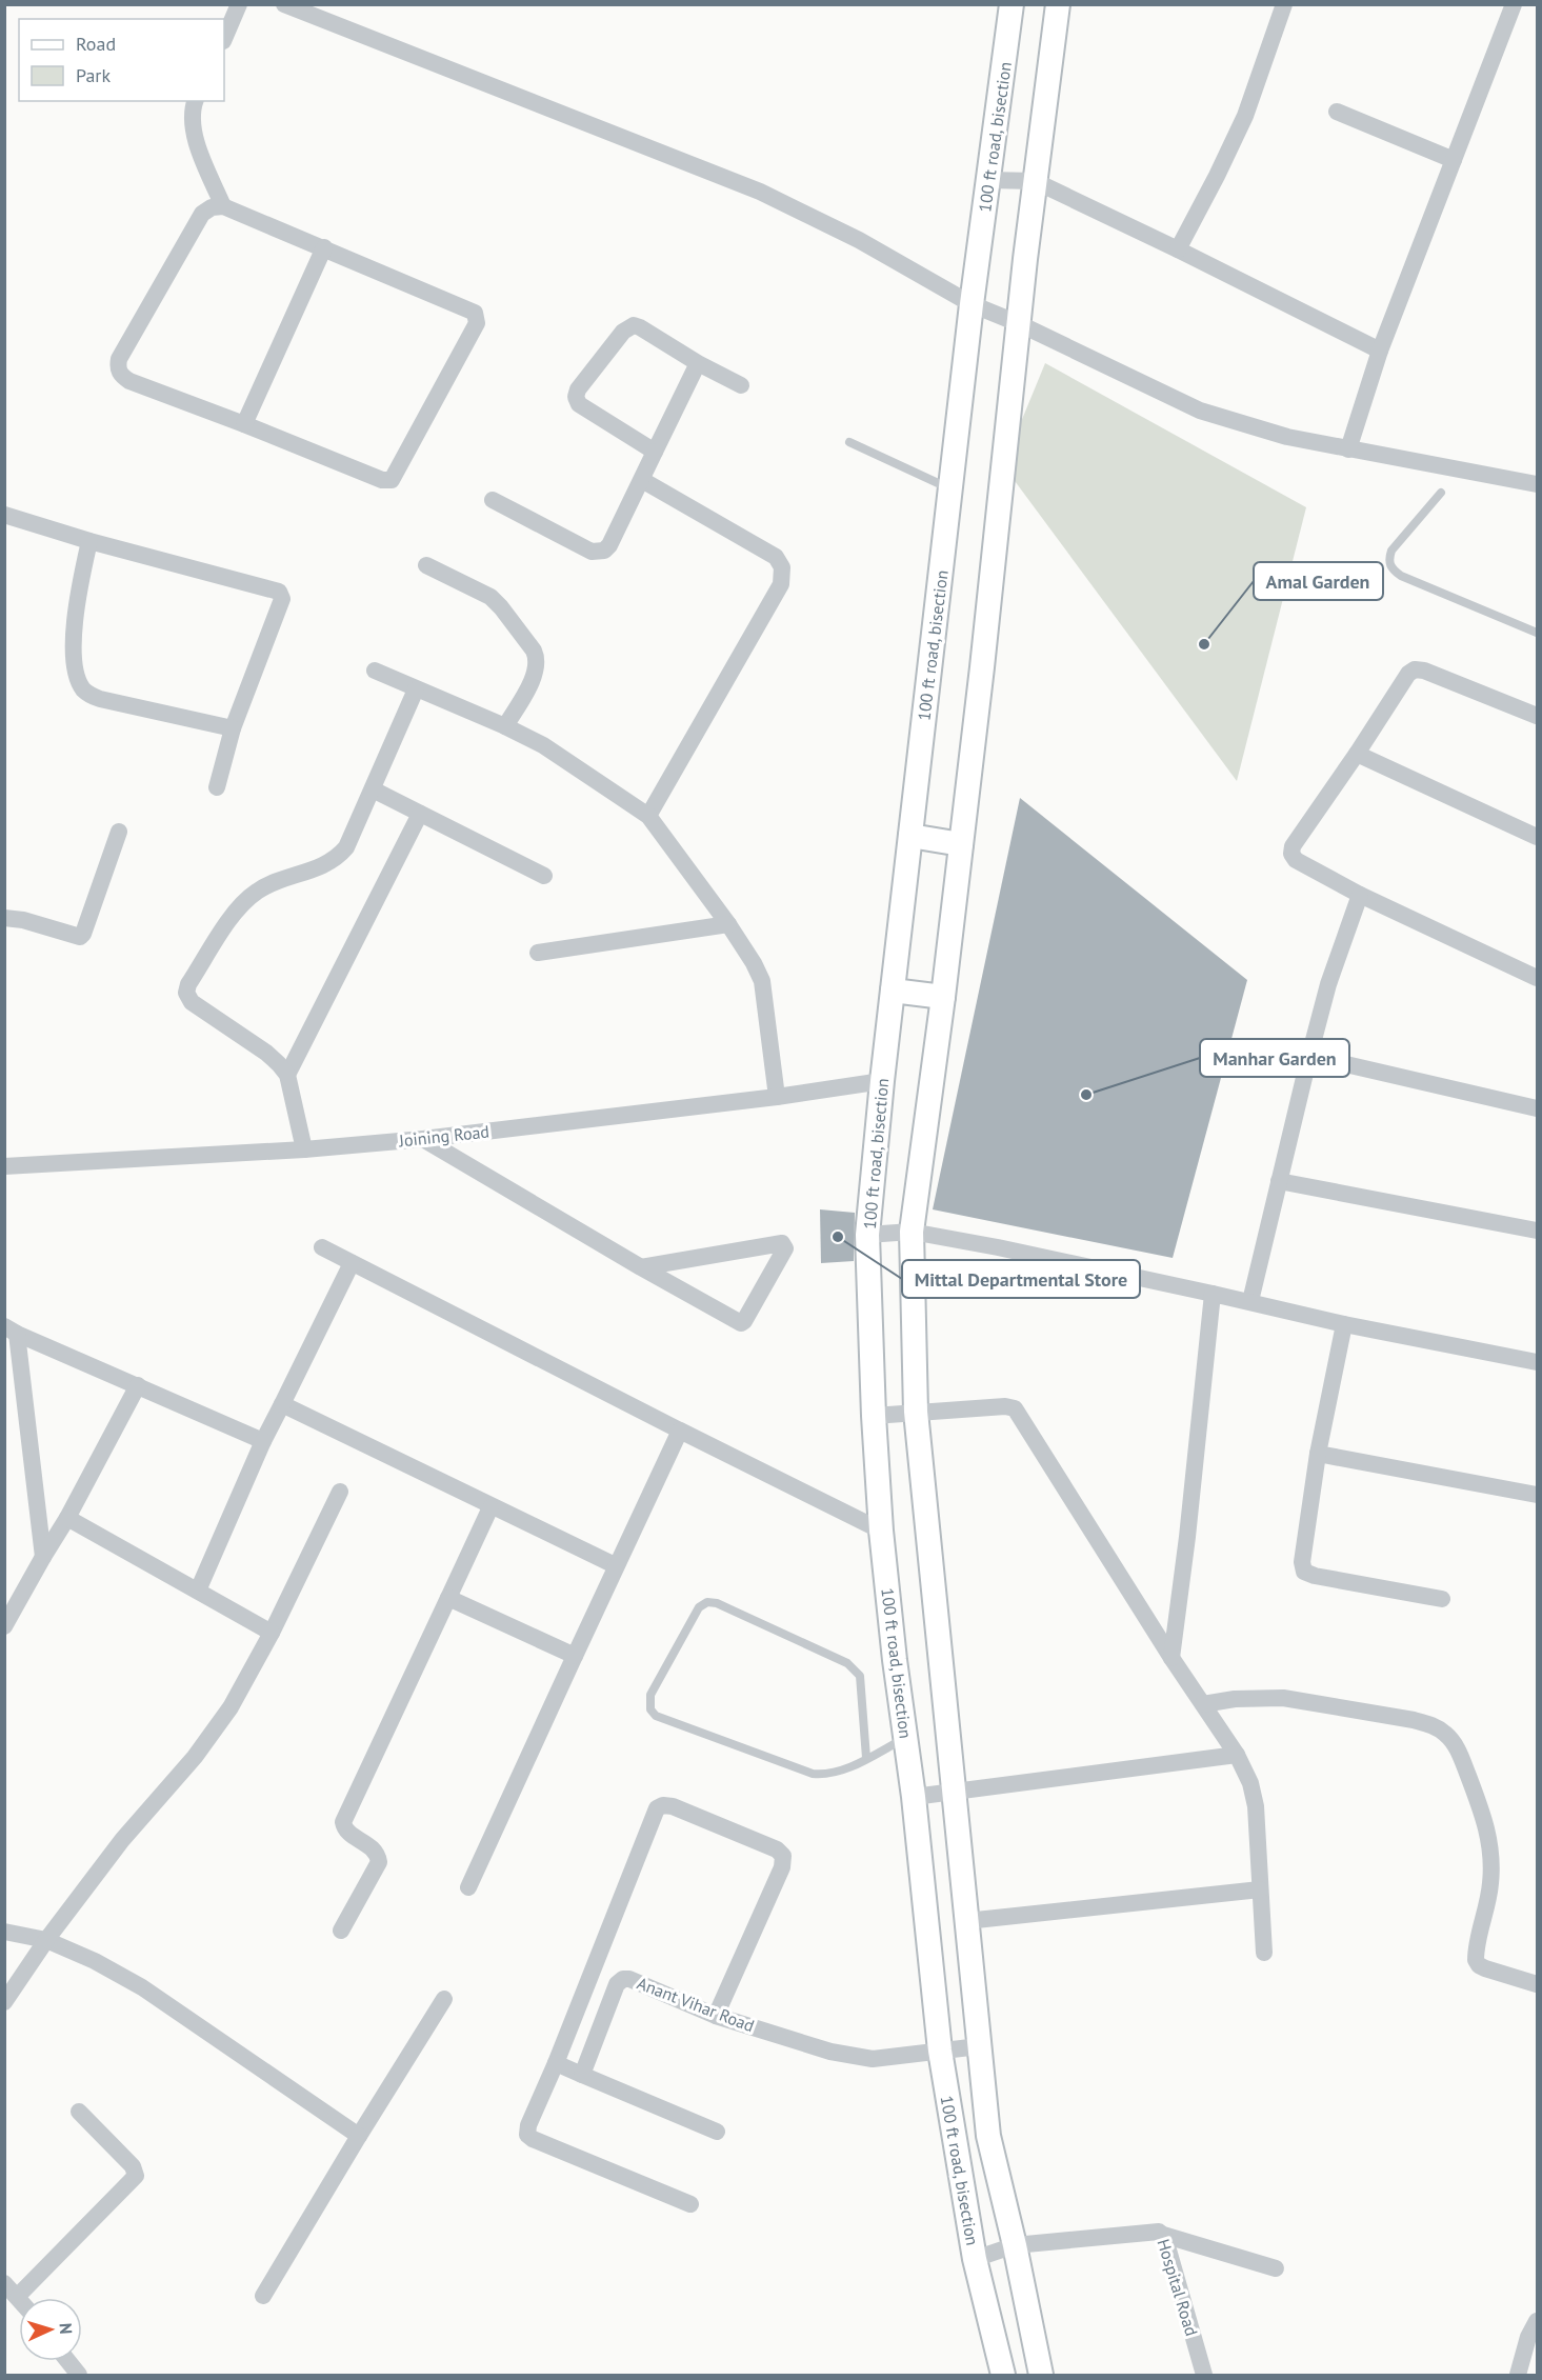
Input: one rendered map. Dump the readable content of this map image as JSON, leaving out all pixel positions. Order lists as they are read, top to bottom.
{
  "streets": {
    "street": [
      "100 ft road, bisection",
      "Joining Road",
      "Anant Vihar Road",
      "Hospital Road"
    ]
  },
  "crossings": [
    ["100 ft road, bisection", "Joining Road"],
    ["100 ft road, bisection", "Anant Vihar Road"],
    ["100 ft road, bisection", "Hospital Road"]
  ],
  "places": ["Amal Garden", "Manhar Garden", "Mittal Departmental Store"],
  "legend": ["Road", "Park"],
  "north": "right"
}
